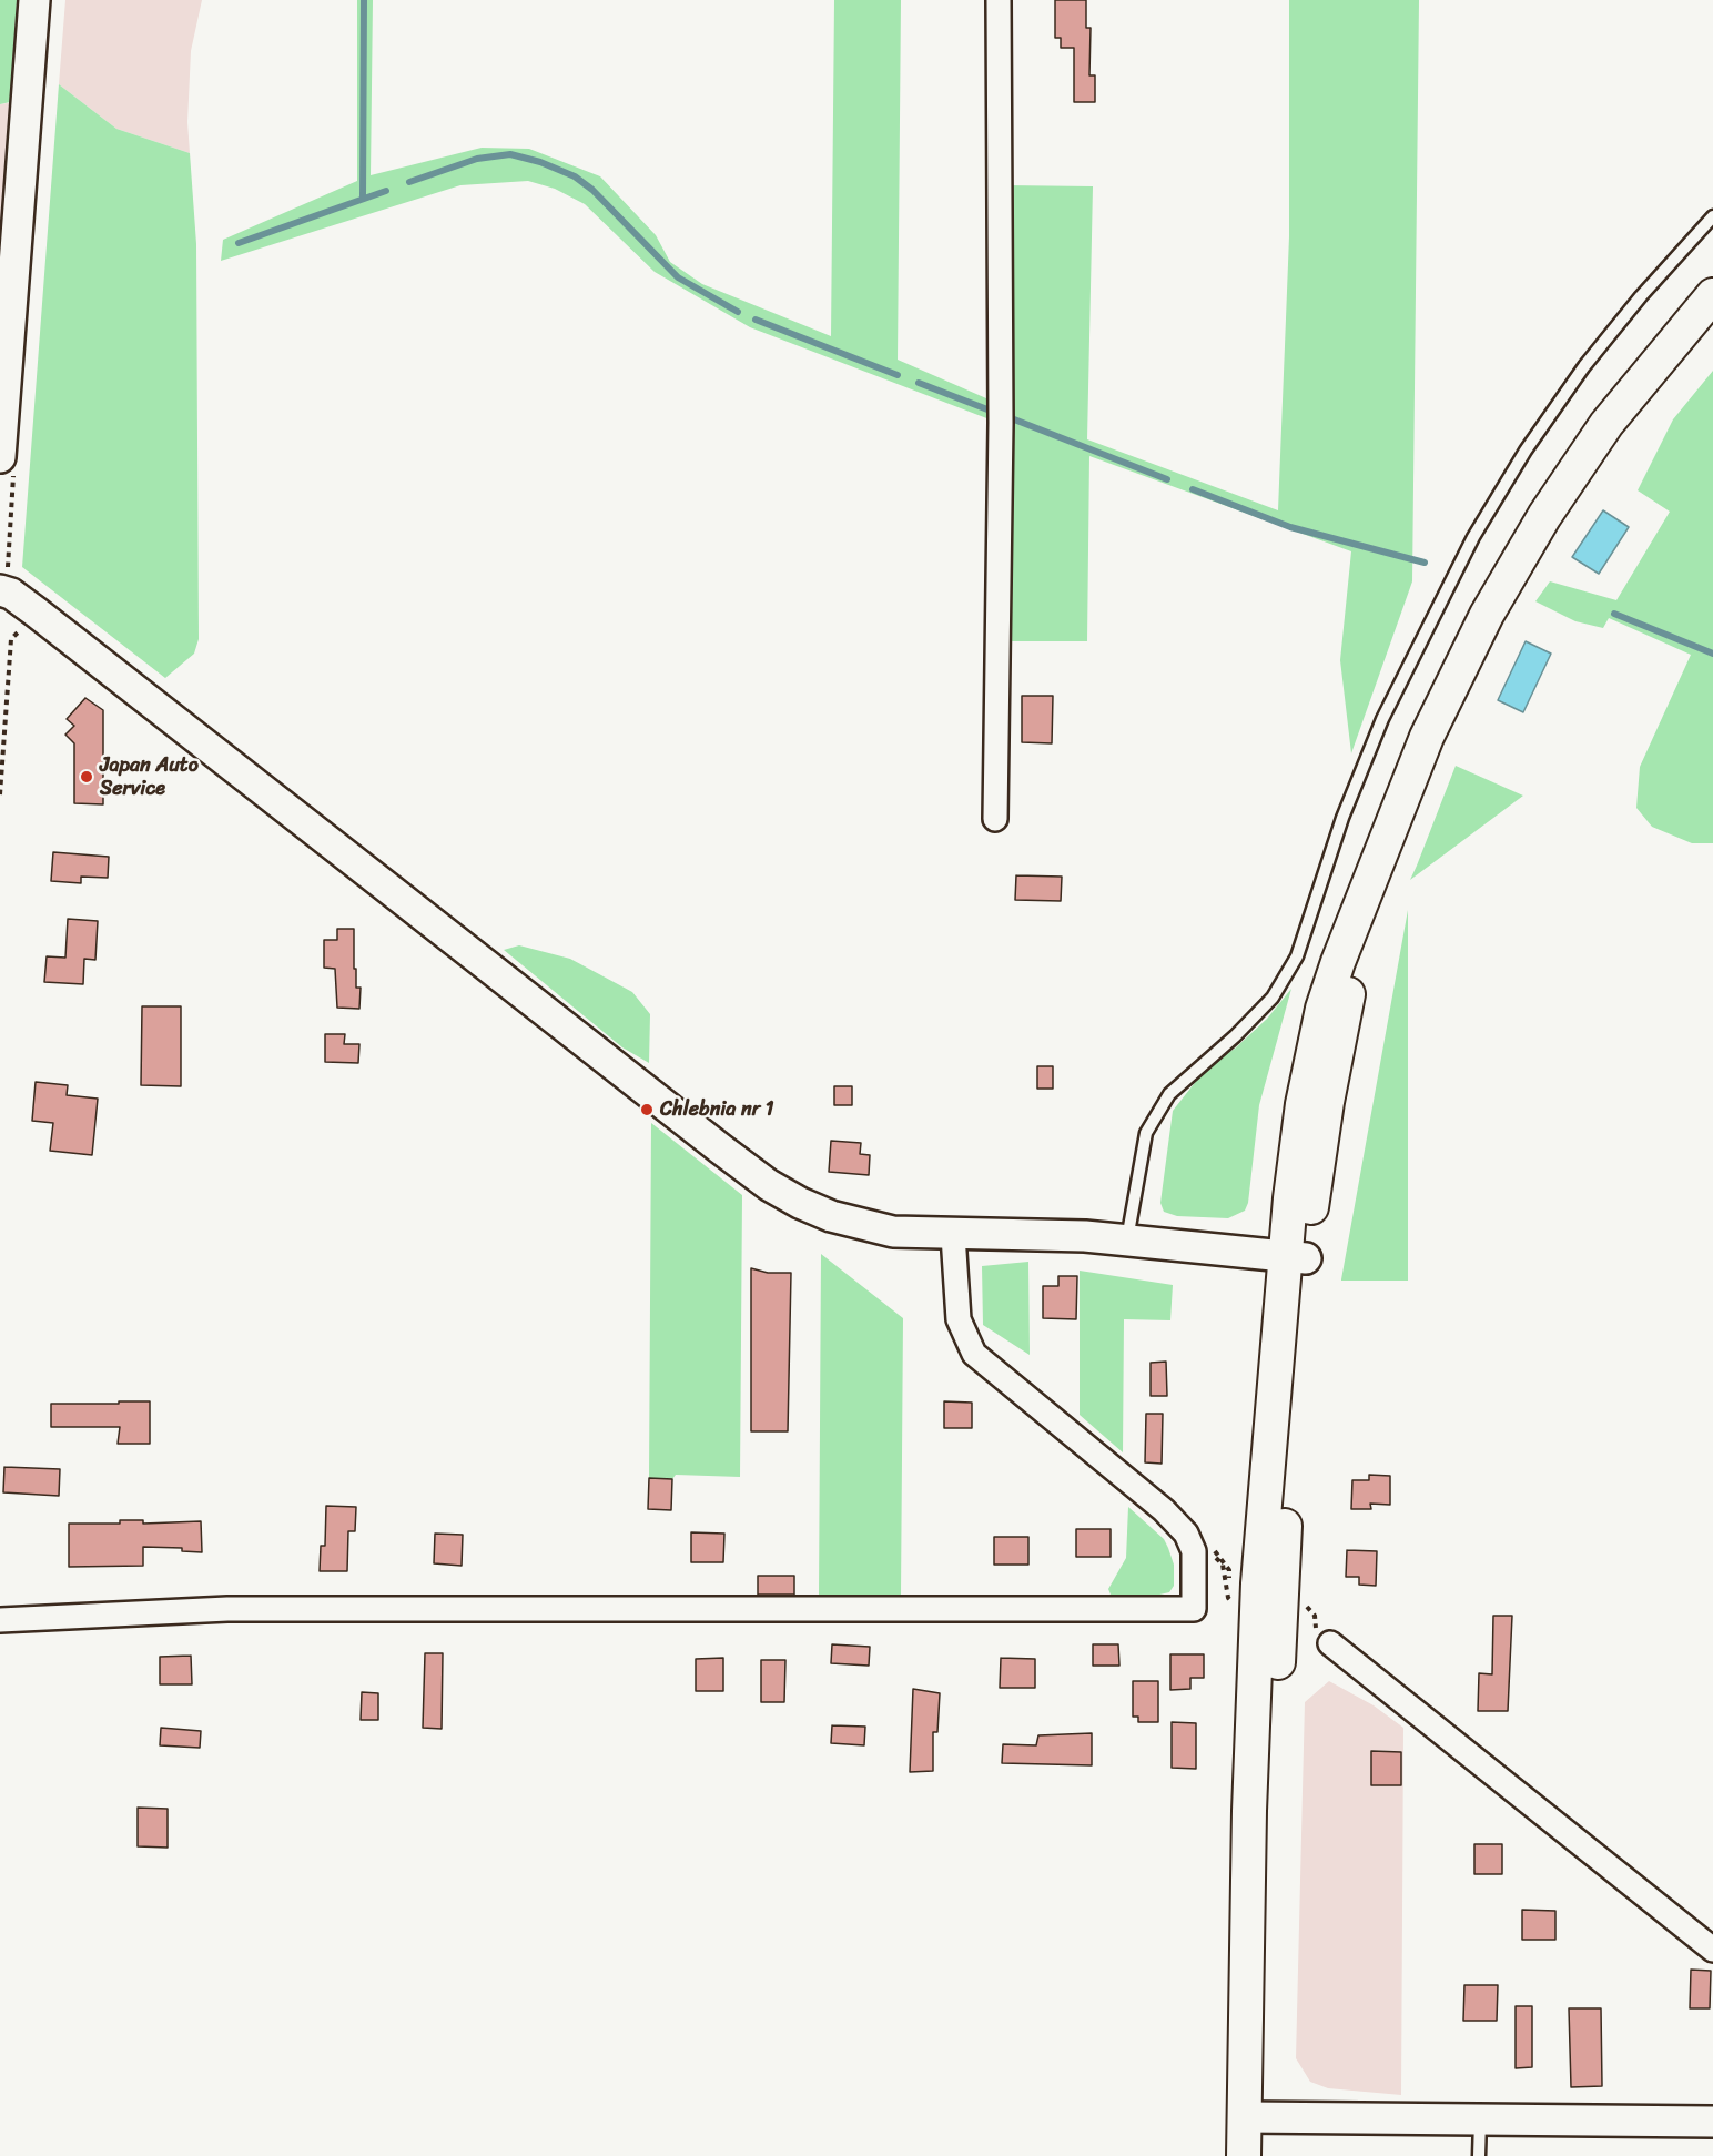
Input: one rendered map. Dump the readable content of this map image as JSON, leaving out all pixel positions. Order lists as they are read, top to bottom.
{
  "places": ["Japan Auto Service", "Chlebnia nr 1"]
}
